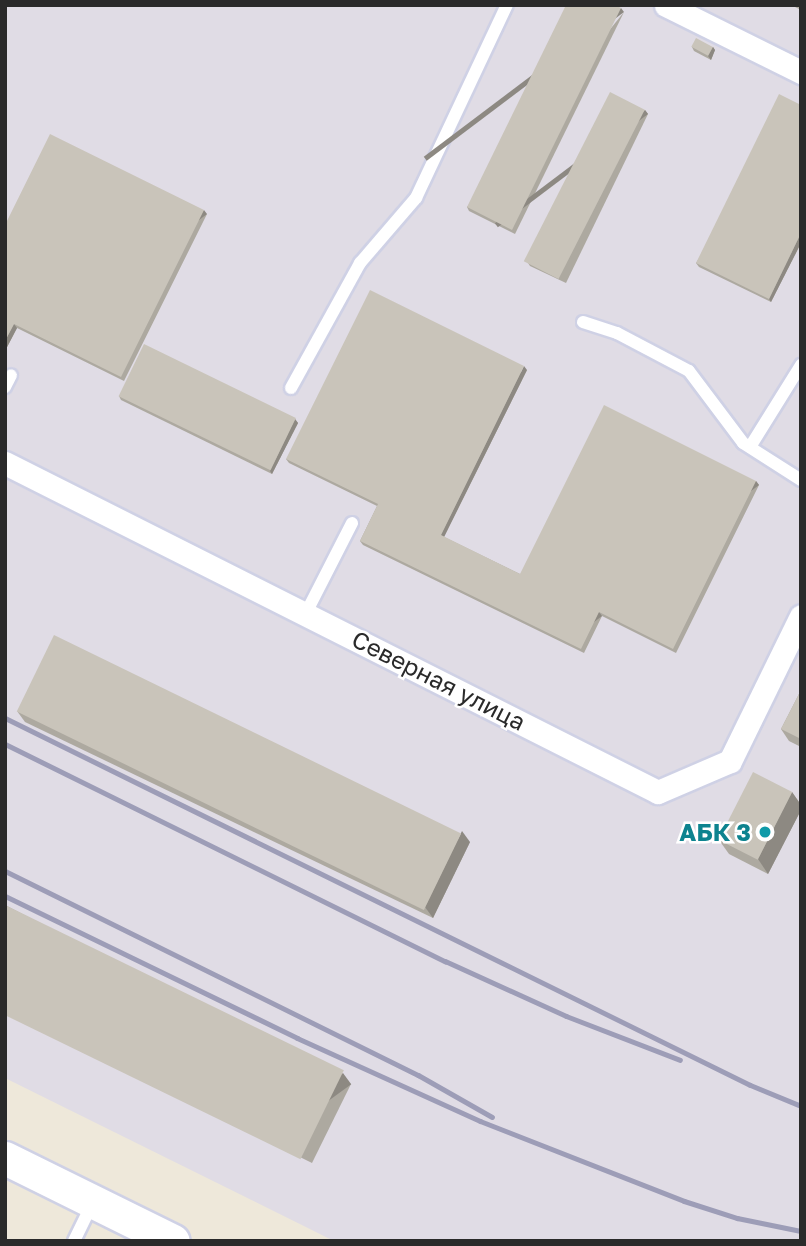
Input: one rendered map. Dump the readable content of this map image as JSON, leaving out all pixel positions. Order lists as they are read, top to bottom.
{
  "streets": {
    "street": ["Северная улица"]
  },
  "places": ["АБК 3"]
}
